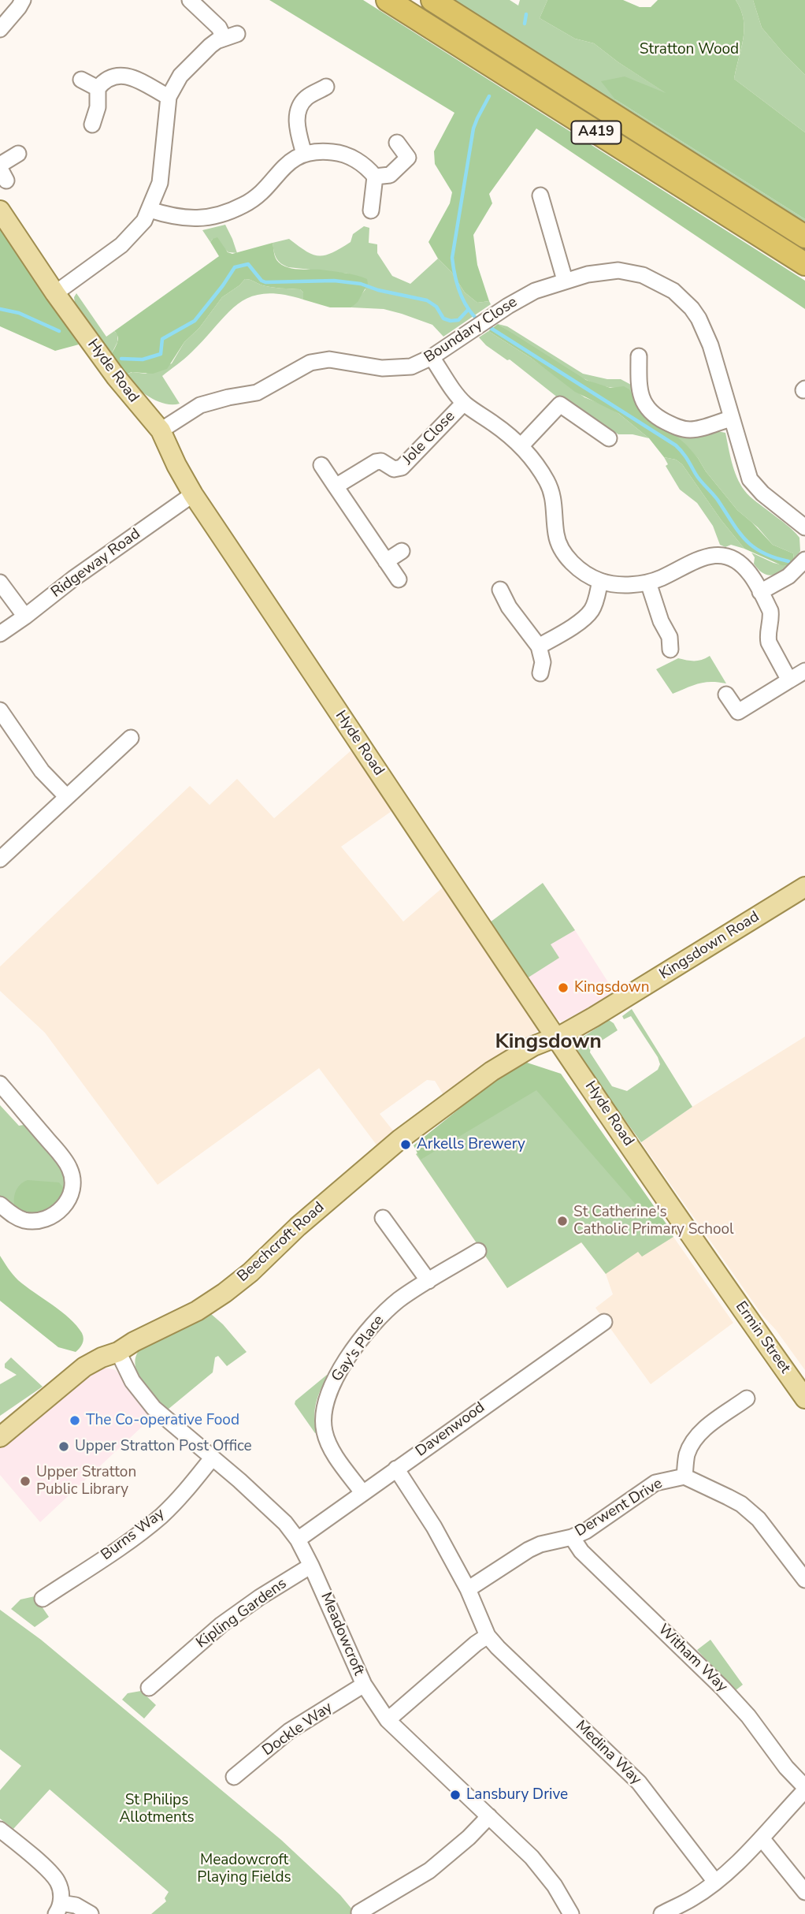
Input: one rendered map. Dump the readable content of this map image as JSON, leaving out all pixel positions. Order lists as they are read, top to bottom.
{
  "streets": {
    "highway": ["A419"],
    "main road": [
      "Hyde Road",
      "Kingsdown Road",
      "Beechcroft Road",
      "Ermin Street"
    ],
    "street": [
      "Boundary Close",
      "Jole Close",
      "Ridgeway Road",
      "Gay's Place",
      "Davenwood",
      "Derwent Drive",
      "Burns Way",
      "Kipling Gardens",
      "Meadowcroft",
      "Witham Way",
      "Dockle Way",
      "Medina Way"
    ]
  },
  "crossings": [
    ["Boundary Close", "Hyde Road"],
    ["Hyde Road", "Ridgeway Road"],
    ["Hyde Road", "Kingsdown Road"],
    ["Hyde Road", "Beechcroft Road"],
    ["Hyde Road", "Ermin Street"],
    ["Kingsdown Road", "Beechcroft Road"],
    ["Beechcroft Road", "Meadowcroft"],
    ["Gay's Place", "Davenwood"],
    ["Davenwood", "Meadowcroft"],
    ["Davenwood", "Medina Way"],
    ["Derwent Drive", "Witham Way"],
    ["Derwent Drive", "Medina Way"],
    ["Burns Way", "Meadowcroft"],
    ["Kipling Gardens", "Meadowcroft"],
    ["Meadowcroft", "Dockle Way"]
  ],
  "districts": ["Kingsdown"],
  "parks": ["Stratton Wood", "St Philips Allotments", "Meadowcroft Playing Fields"],
  "places": [
    "Kingsdown",
    "Arkells Brewery",
    "St Catherine's Catholic Primary School",
    "The Co-operative Food",
    "Upper Stratton Post Office",
    "Upper Stratton Public Library",
    "Lansbury Drive"
  ]
}
